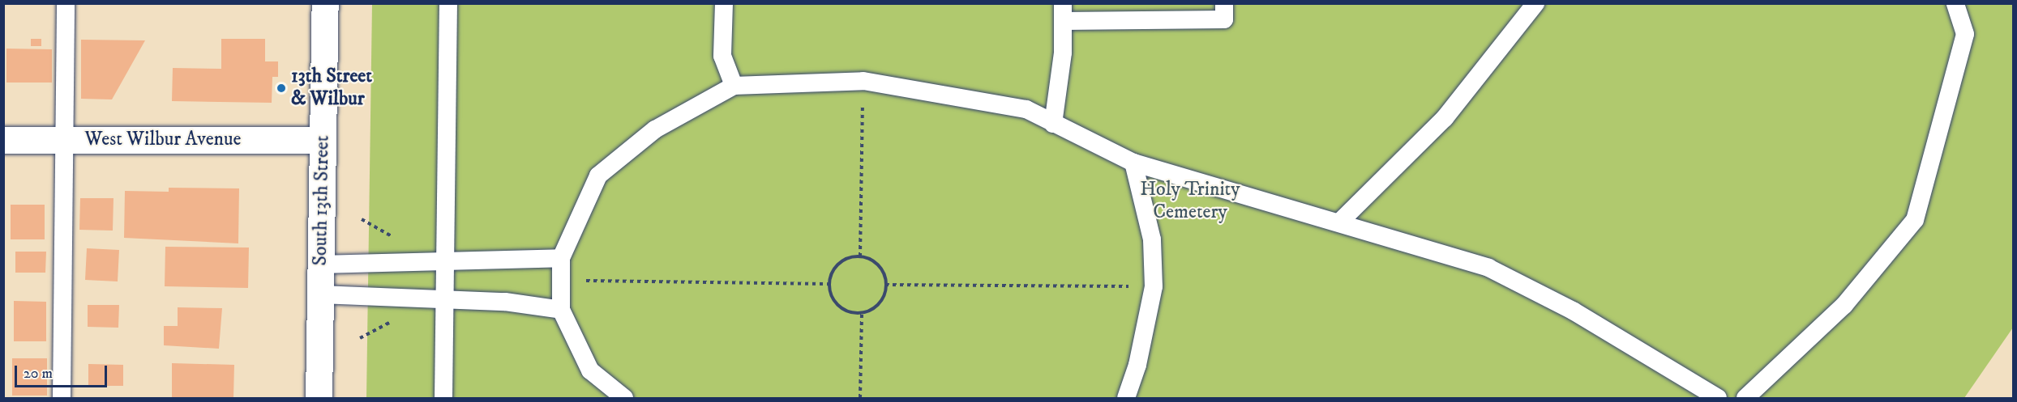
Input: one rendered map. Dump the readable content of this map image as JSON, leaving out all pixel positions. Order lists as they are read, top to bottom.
{
  "streets": {
    "street": ["West Wilbur Avenue", "South 13th Street"]
  },
  "crossings": [
    ["West Wilbur Avenue", "South 13th Street"]
  ],
  "parks": ["Holy Trinity Cemetery"],
  "places": ["13th Street & Wilbur"],
  "scale_bar": "20 m"
}
